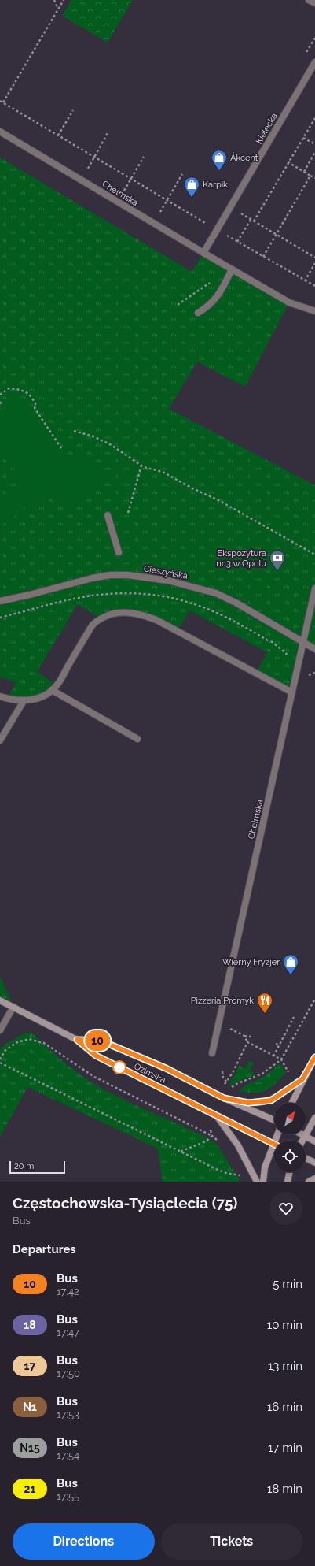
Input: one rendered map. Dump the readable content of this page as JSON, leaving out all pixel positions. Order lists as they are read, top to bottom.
{
  "streets": {
    "main road": ["Ozimska"],
    "street": ["Kielecka", "Chełmska", "Cieszyńska"]
  },
  "crossings": [
    ["Kielecka", "Chełmska"],
    ["Chełmska", "Cieszyńska"]
  ],
  "places": {
    "shop": ["Ákcent", "Karpik", "Wierny Fryzjer"],
    "bank": ["Ekspozytura nr 3 w Opolu"],
    "restaurant": ["Pizzeria Promyk"]
  },
  "lines": ["bus line 10"],
  "scale_bar": "20 m",
  "north": "top right",
  "page": {
    "on_map": "10",
    "scale": "20 m",
    "heading": [
      ["Częstochowska-Tysiąclecia (75)", "Bus"],
      "Departures"
    ],
    "list": [
      {
        "mark": "10",
        "name": "Bus",
        "note": "17:42",
        "value": "5 min"
      },
      {
        "mark": "18",
        "name": "Bus",
        "note": "17:47",
        "value": "10 min"
      },
      {
        "mark": "17",
        "name": "Bus",
        "note": "17:50",
        "value": "13 min"
      },
      {
        "mark": "N1",
        "name": "Bus",
        "note": "17:53",
        "value": "16 min"
      },
      {
        "mark": "N15",
        "name": "Bus",
        "note": "17:54",
        "value": "17 min"
      },
      {
        "mark": "21",
        "name": "Bus",
        "note": "17:55",
        "value": "18 min"
      }
    ],
    "buttons": ["Directions", "Tickets"]
  }
}
